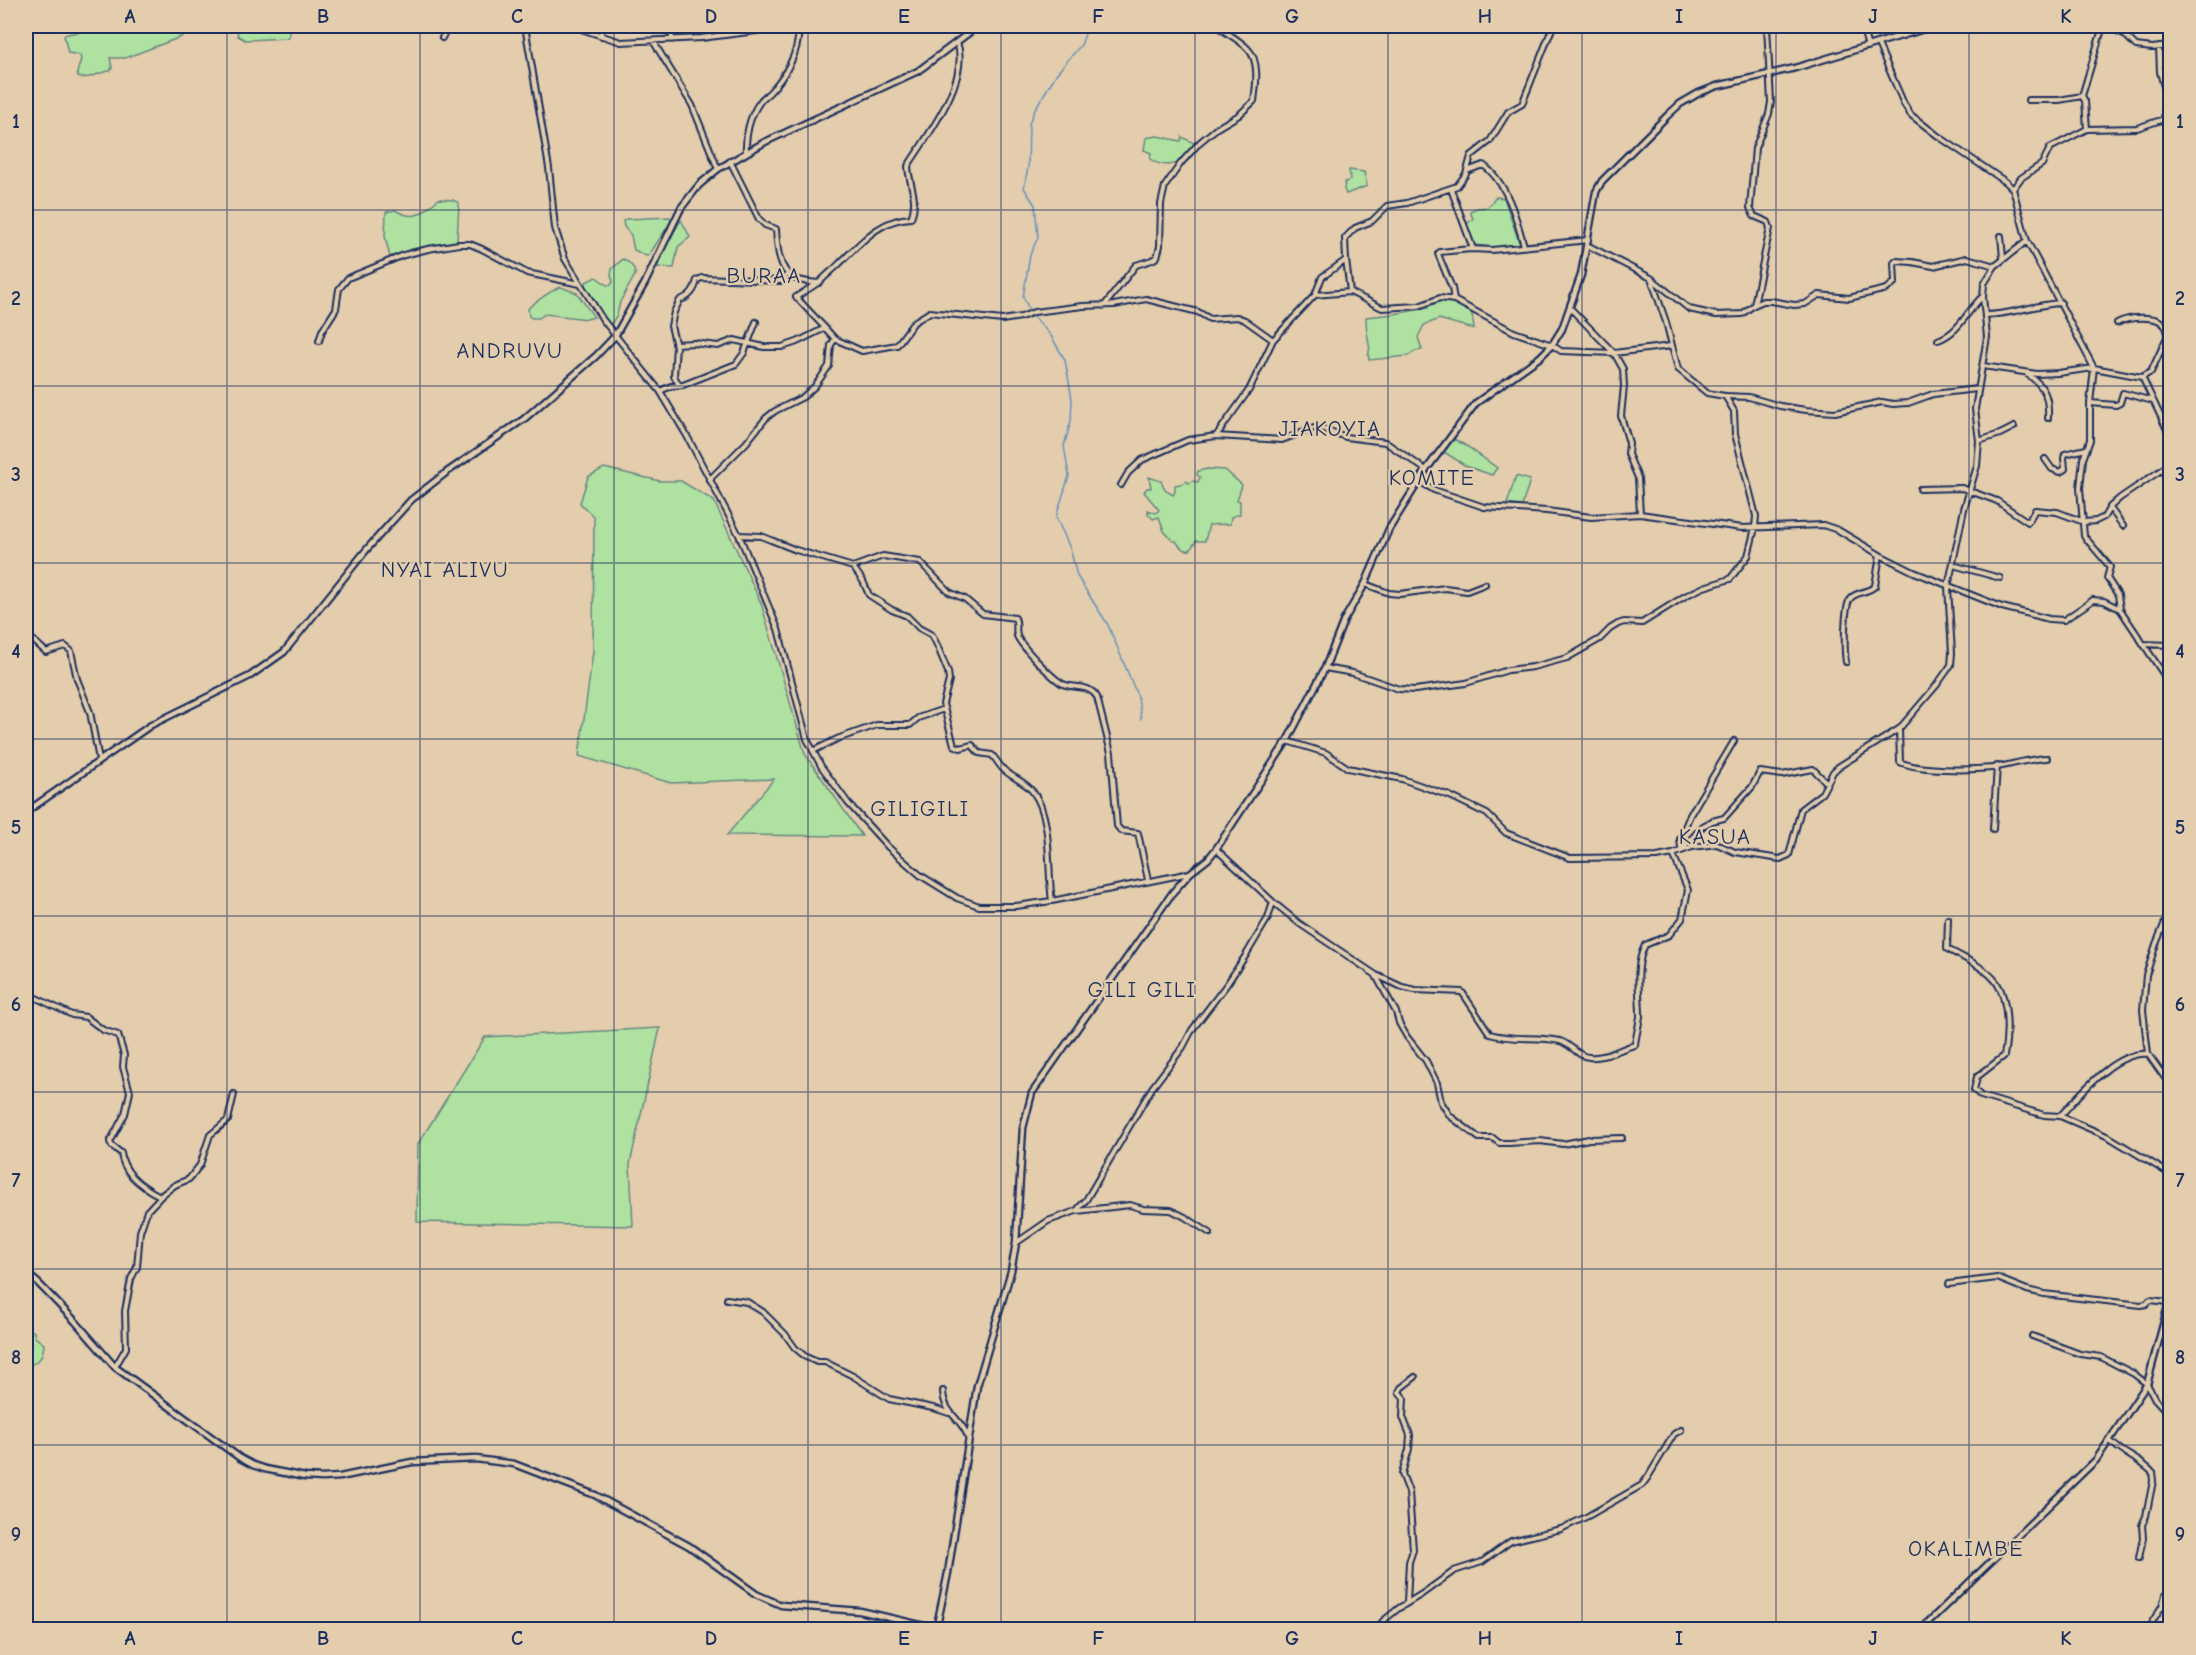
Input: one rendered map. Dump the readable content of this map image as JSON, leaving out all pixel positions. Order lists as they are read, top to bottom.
{
  "districts": [
    "BURAA",
    "ANDRUVU",
    "JIAKOYIA",
    "KOMITE",
    "NYAI ALIVU",
    "GILIGILI",
    "KASUA",
    "GILI GILI",
    "OKALIMBE"
  ],
  "grid": {
    "columns": [
      "A",
      "B",
      "C",
      "D",
      "E",
      "F",
      "G",
      "H",
      "I",
      "J",
      "K"
    ],
    "rows": [
      "1",
      "2",
      "3",
      "4",
      "5",
      "6",
      "7",
      "8",
      "9"
    ]
  }
}
